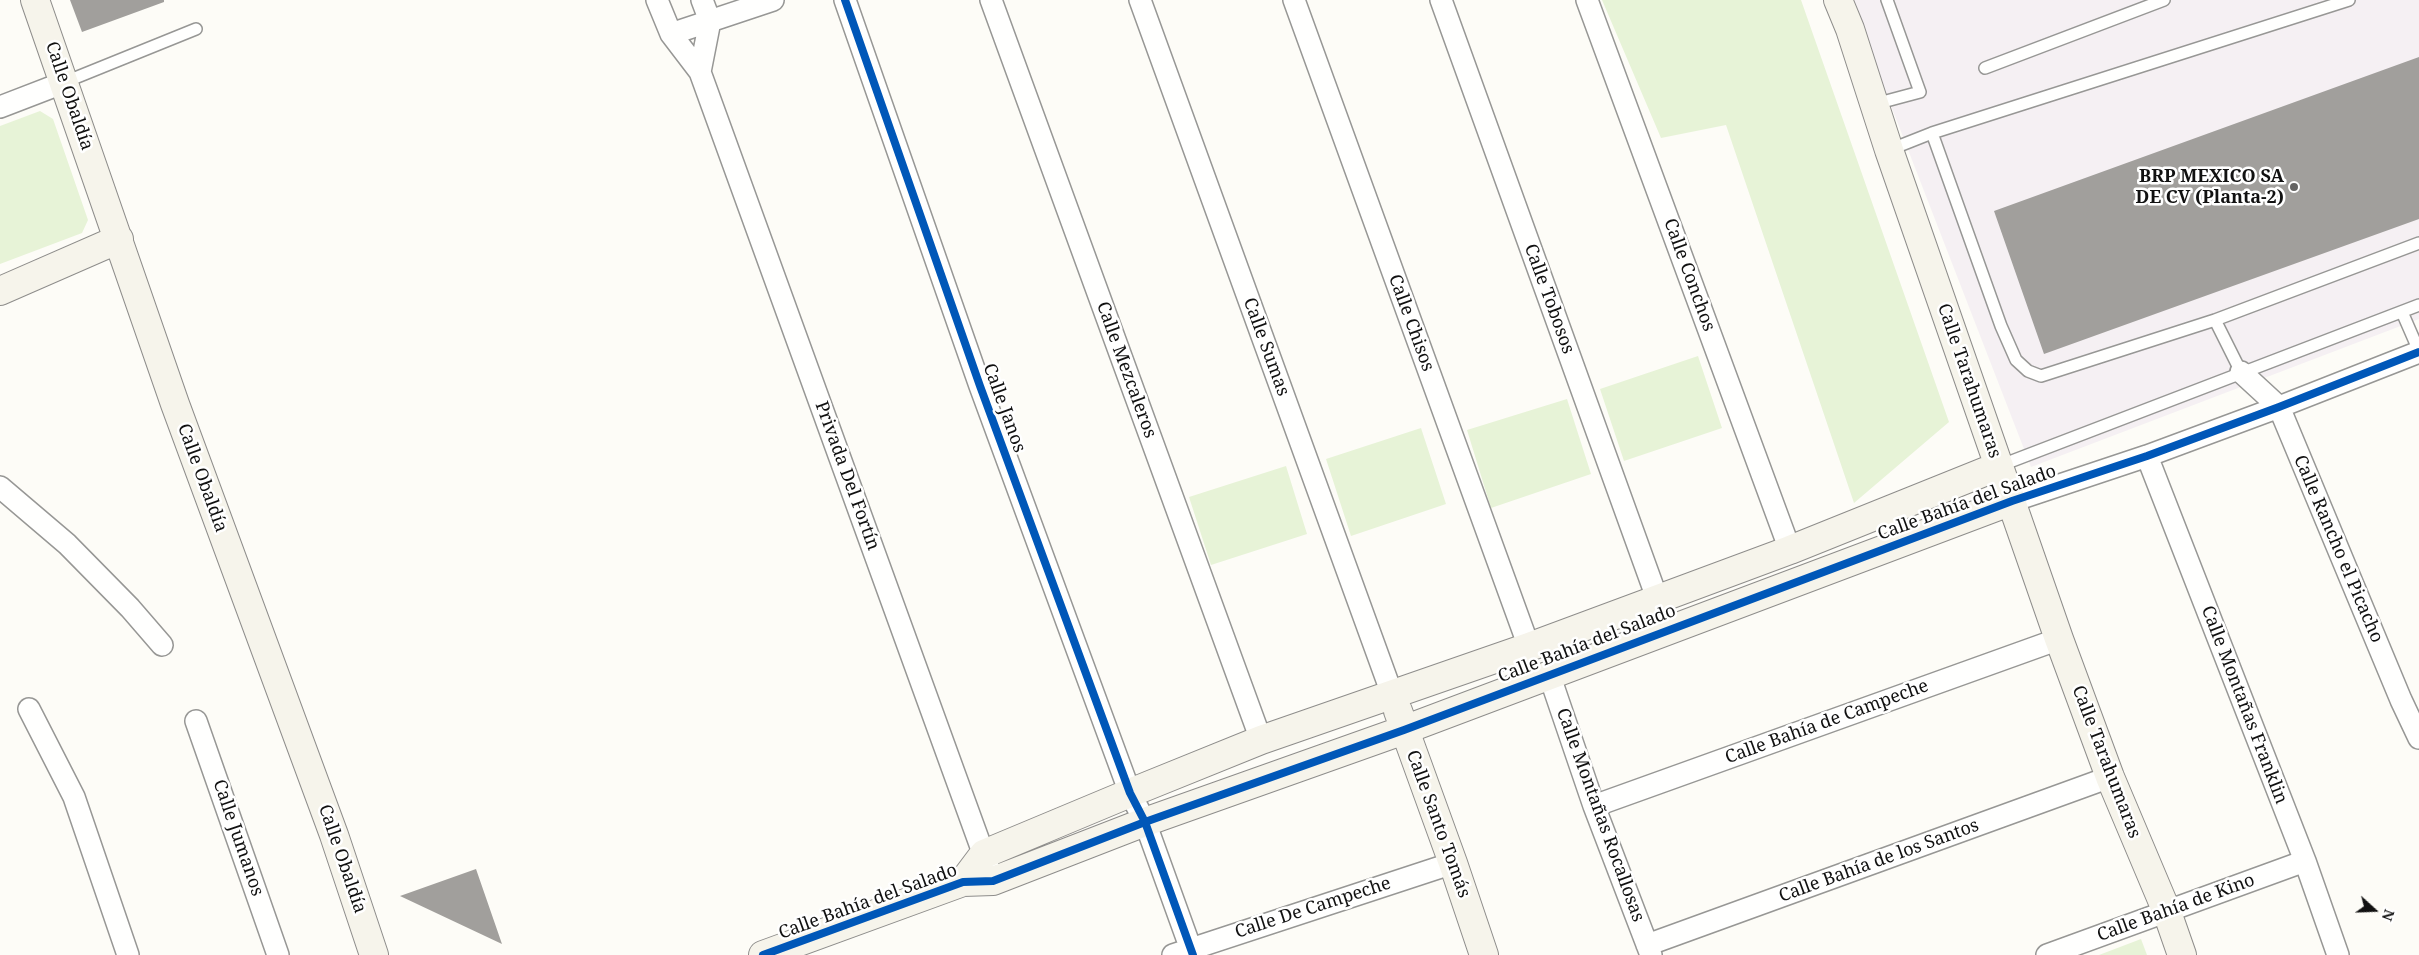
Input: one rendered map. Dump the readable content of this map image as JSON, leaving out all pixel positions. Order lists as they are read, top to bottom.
{
  "streets": {
    "street": [
      "Calle Obaldía",
      "Calle Conchos",
      "Calle Tobosos",
      "Calle Chisos",
      "Calle Sumas",
      "Calle Mezcaleros",
      "Calle Tarahumaras",
      "Calle Janos",
      "Privada Del Fortín",
      "Calle Bahía del Salado",
      "Calle Rancho el Picacho",
      "Calle Montañas Franklin",
      "Calle Bahía de Campeche",
      "Calle Montañas Rocallosas",
      "Calle Santo Tomás",
      "Calle Jumanos",
      "Calle Bahía de los Santos",
      "Calle De Campeche",
      "Calle Bahía de Kino"
    ]
  },
  "crossings": [
    ["Calle Conchos", "Calle Bahía del Salado"],
    ["Calle Tobosos", "Calle Bahía del Salado"],
    ["Calle Chisos", "Calle Bahía del Salado"],
    ["Calle Sumas", "Calle Bahía del Salado"],
    ["Calle Sumas", "Calle Santo Tomás"],
    ["Calle Mezcaleros", "Calle Bahía del Salado"],
    ["Calle Tarahumaras", "Calle Bahía del Salado"],
    ["Calle Tarahumaras", "Calle Bahía de Campeche"],
    ["Calle Tarahumaras", "Calle Bahía de los Santos"],
    ["Calle Tarahumaras", "Calle Bahía de Kino"],
    ["Calle Janos", "Calle Bahía del Salado"],
    ["Calle Janos", "Calle De Campeche"],
    ["Privada Del Fortín", "Calle Bahía del Salado"],
    ["Calle Bahía del Salado", "Calle Rancho el Picacho"],
    ["Calle Bahía del Salado", "Calle Montañas Franklin"],
    ["Calle Bahía del Salado", "Calle Montañas Rocallosas"],
    ["Calle Bahía del Salado", "Calle Santo Tomás"],
    ["Calle Montañas Franklin", "Calle Bahía de Kino"],
    ["Calle Bahía de Campeche", "Calle Montañas Rocallosas"],
    ["Calle Montañas Rocallosas", "Calle Bahía de los Santos"],
    ["Calle Santo Tomás", "Calle De Campeche"]
  ],
  "places": ["BRP MEXICO SA DE CV (Planta-2)"],
  "north": "right"
}
